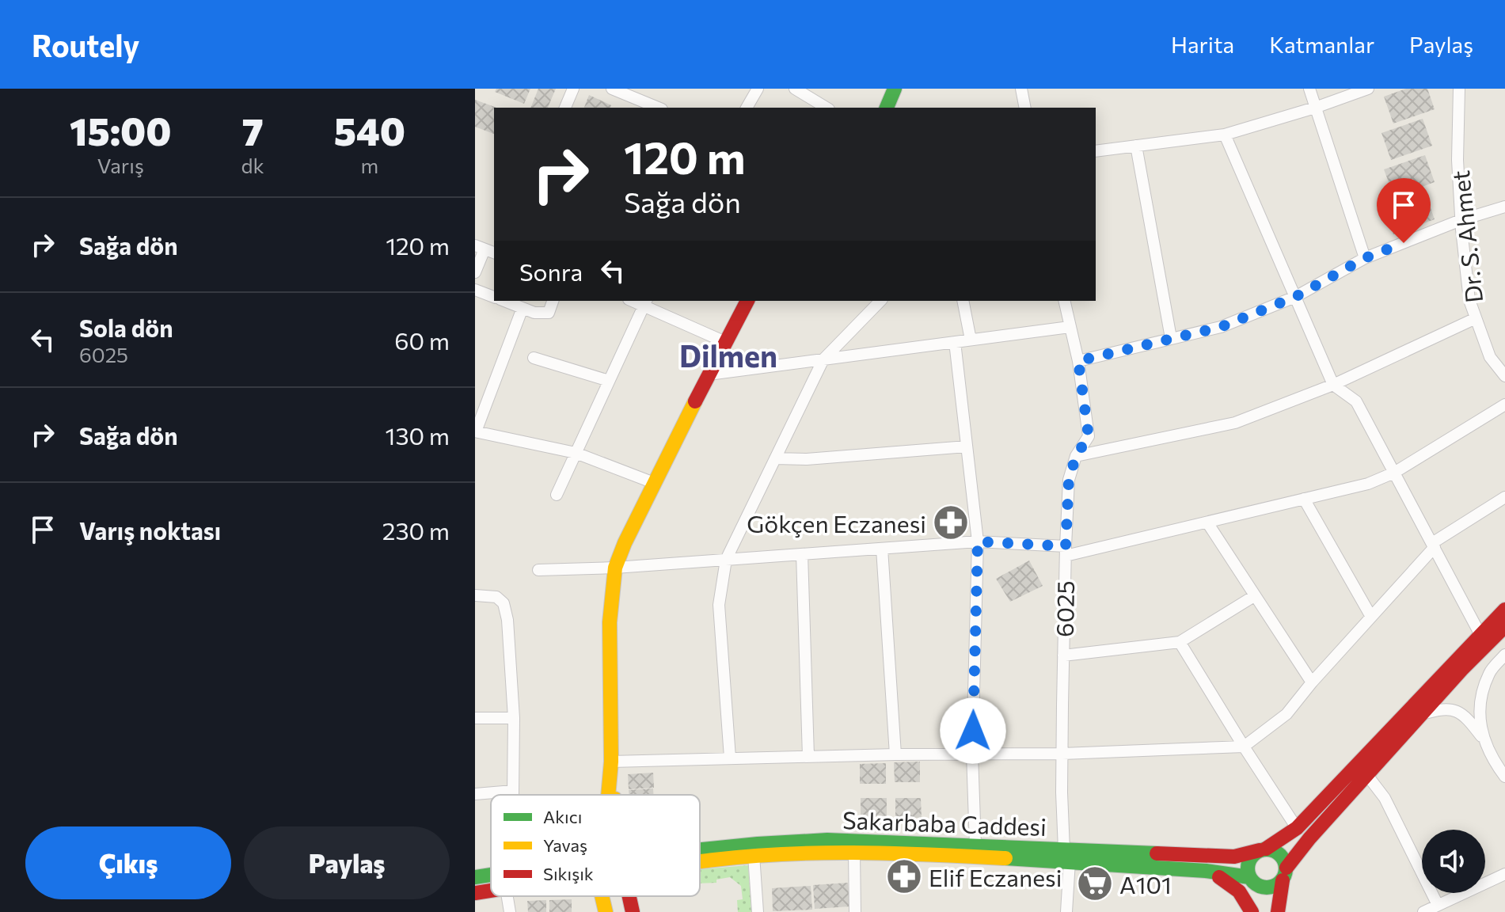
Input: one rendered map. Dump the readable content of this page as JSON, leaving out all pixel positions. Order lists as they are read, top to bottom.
{
  "streets": {
    "main road": ["Sakarbaba Caddesi"],
    "street": ["Dr. S. Ahmet", "6025"]
  },
  "crossings": [
    ["6025", "Sakarbaba Caddesi"]
  ],
  "districts": ["Dilmen"],
  "places": {
    "pharmacy": ["Gökçen Eczanesi", "Elif Eczanesi"],
    "supermarket": ["A101"]
  },
  "legend": ["Akıcı", "Yavaş", "Sıkışık"],
  "page": {
    "header": "Routely",
    "nav": ["Harita", "Katmanlar", "Paylaş"],
    "eta": [
      "15:00",
      "Varış",
      "7",
      "dk",
      "540",
      "m"
    ],
    "turn": ["120 m", "Sağa dön"],
    "list": [
      {
        "name": "Sağa dön",
        "value": "120 m"
      },
      {
        "name": "Sola dön",
        "note": "6025",
        "value": "60 m"
      },
      {
        "name": "Sağa dön",
        "value": "130 m"
      },
      {
        "name": "Varış noktası",
        "value": "230 m"
      }
    ],
    "then": "Sonra",
    "buttons": ["Çıkış", "Paylaş"]
  }
}
